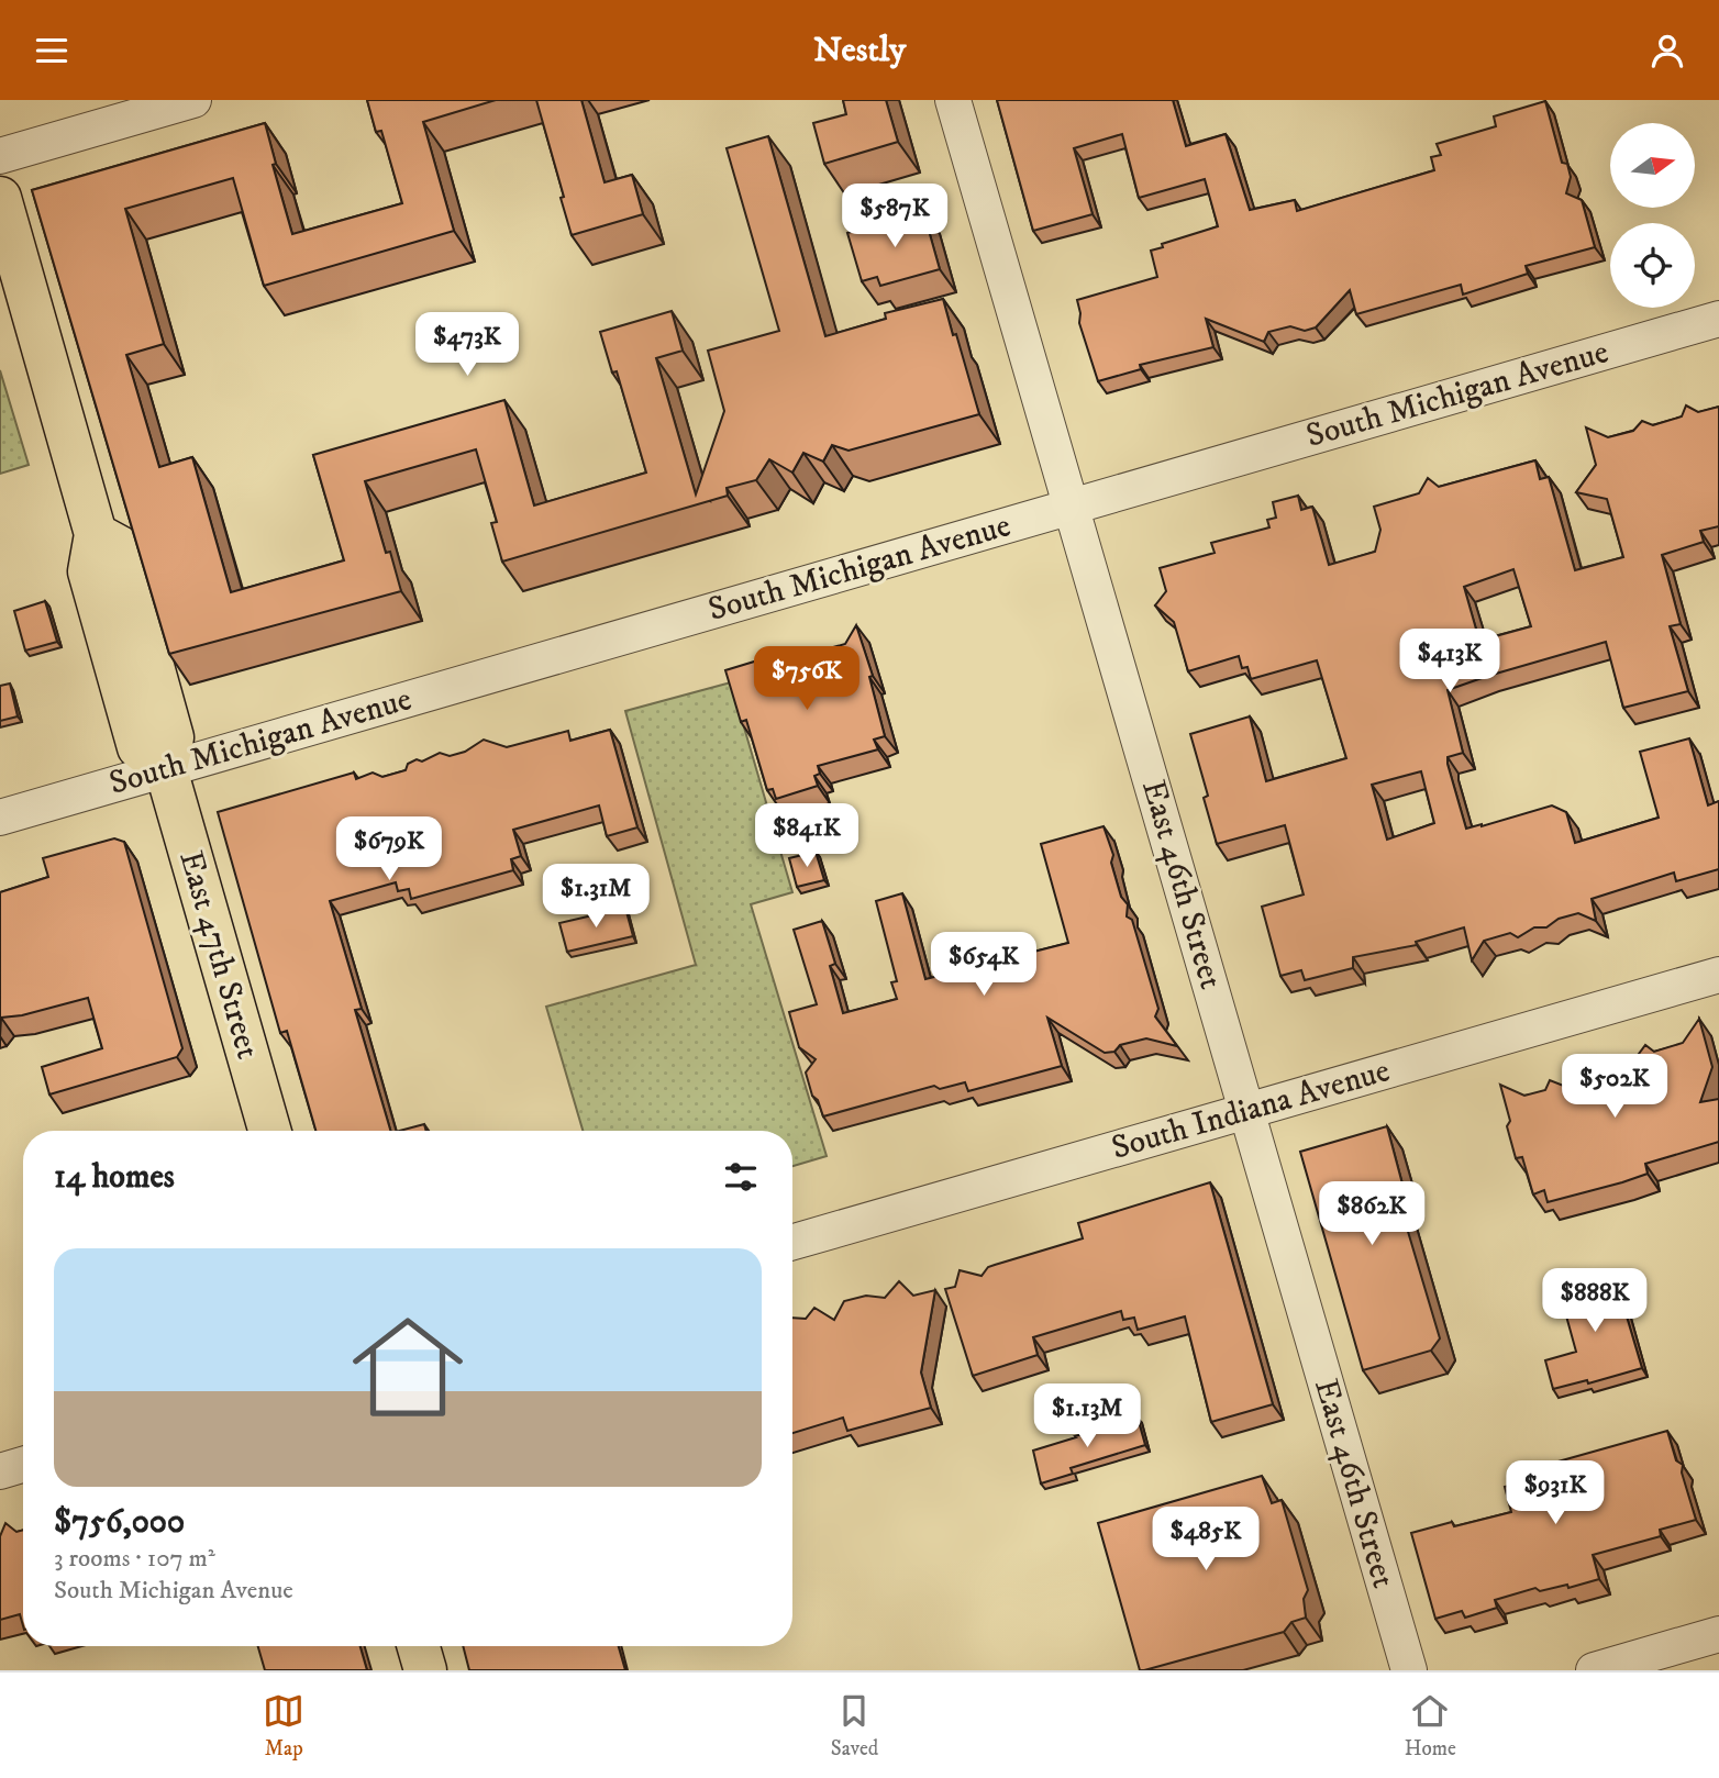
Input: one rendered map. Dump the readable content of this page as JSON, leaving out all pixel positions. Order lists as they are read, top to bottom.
{
  "streets": {
    "main road": ["East 47th Street"],
    "street": ["South Michigan Avenue", "East 46th Street", "South Indiana Avenue"]
  },
  "crossings": [
    ["South Michigan Avenue", "East 46th Street"],
    ["South Michigan Avenue", "East 47th Street"],
    ["East 46th Street", "South Indiana Avenue"]
  ],
  "north": "right",
  "page": {
    "header": "Nestly",
    "price": [
      "$587K",
      "$473K",
      "$413K",
      "$756K",
      "$841K",
      "$679K",
      "$1.31M",
      "$654K",
      "$502K",
      "$862K",
      "$888K",
      "$1.13M",
      "$931K",
      "$485K"
    ],
    "heading": "14 homes",
    "list": [
      {
        "name": "$756,000",
        "note": "3 rooms · 107 m² · South Michigan Avenue"
      }
    ],
    "tabs": ["Map", "Saved", "Home"]
  }
}
